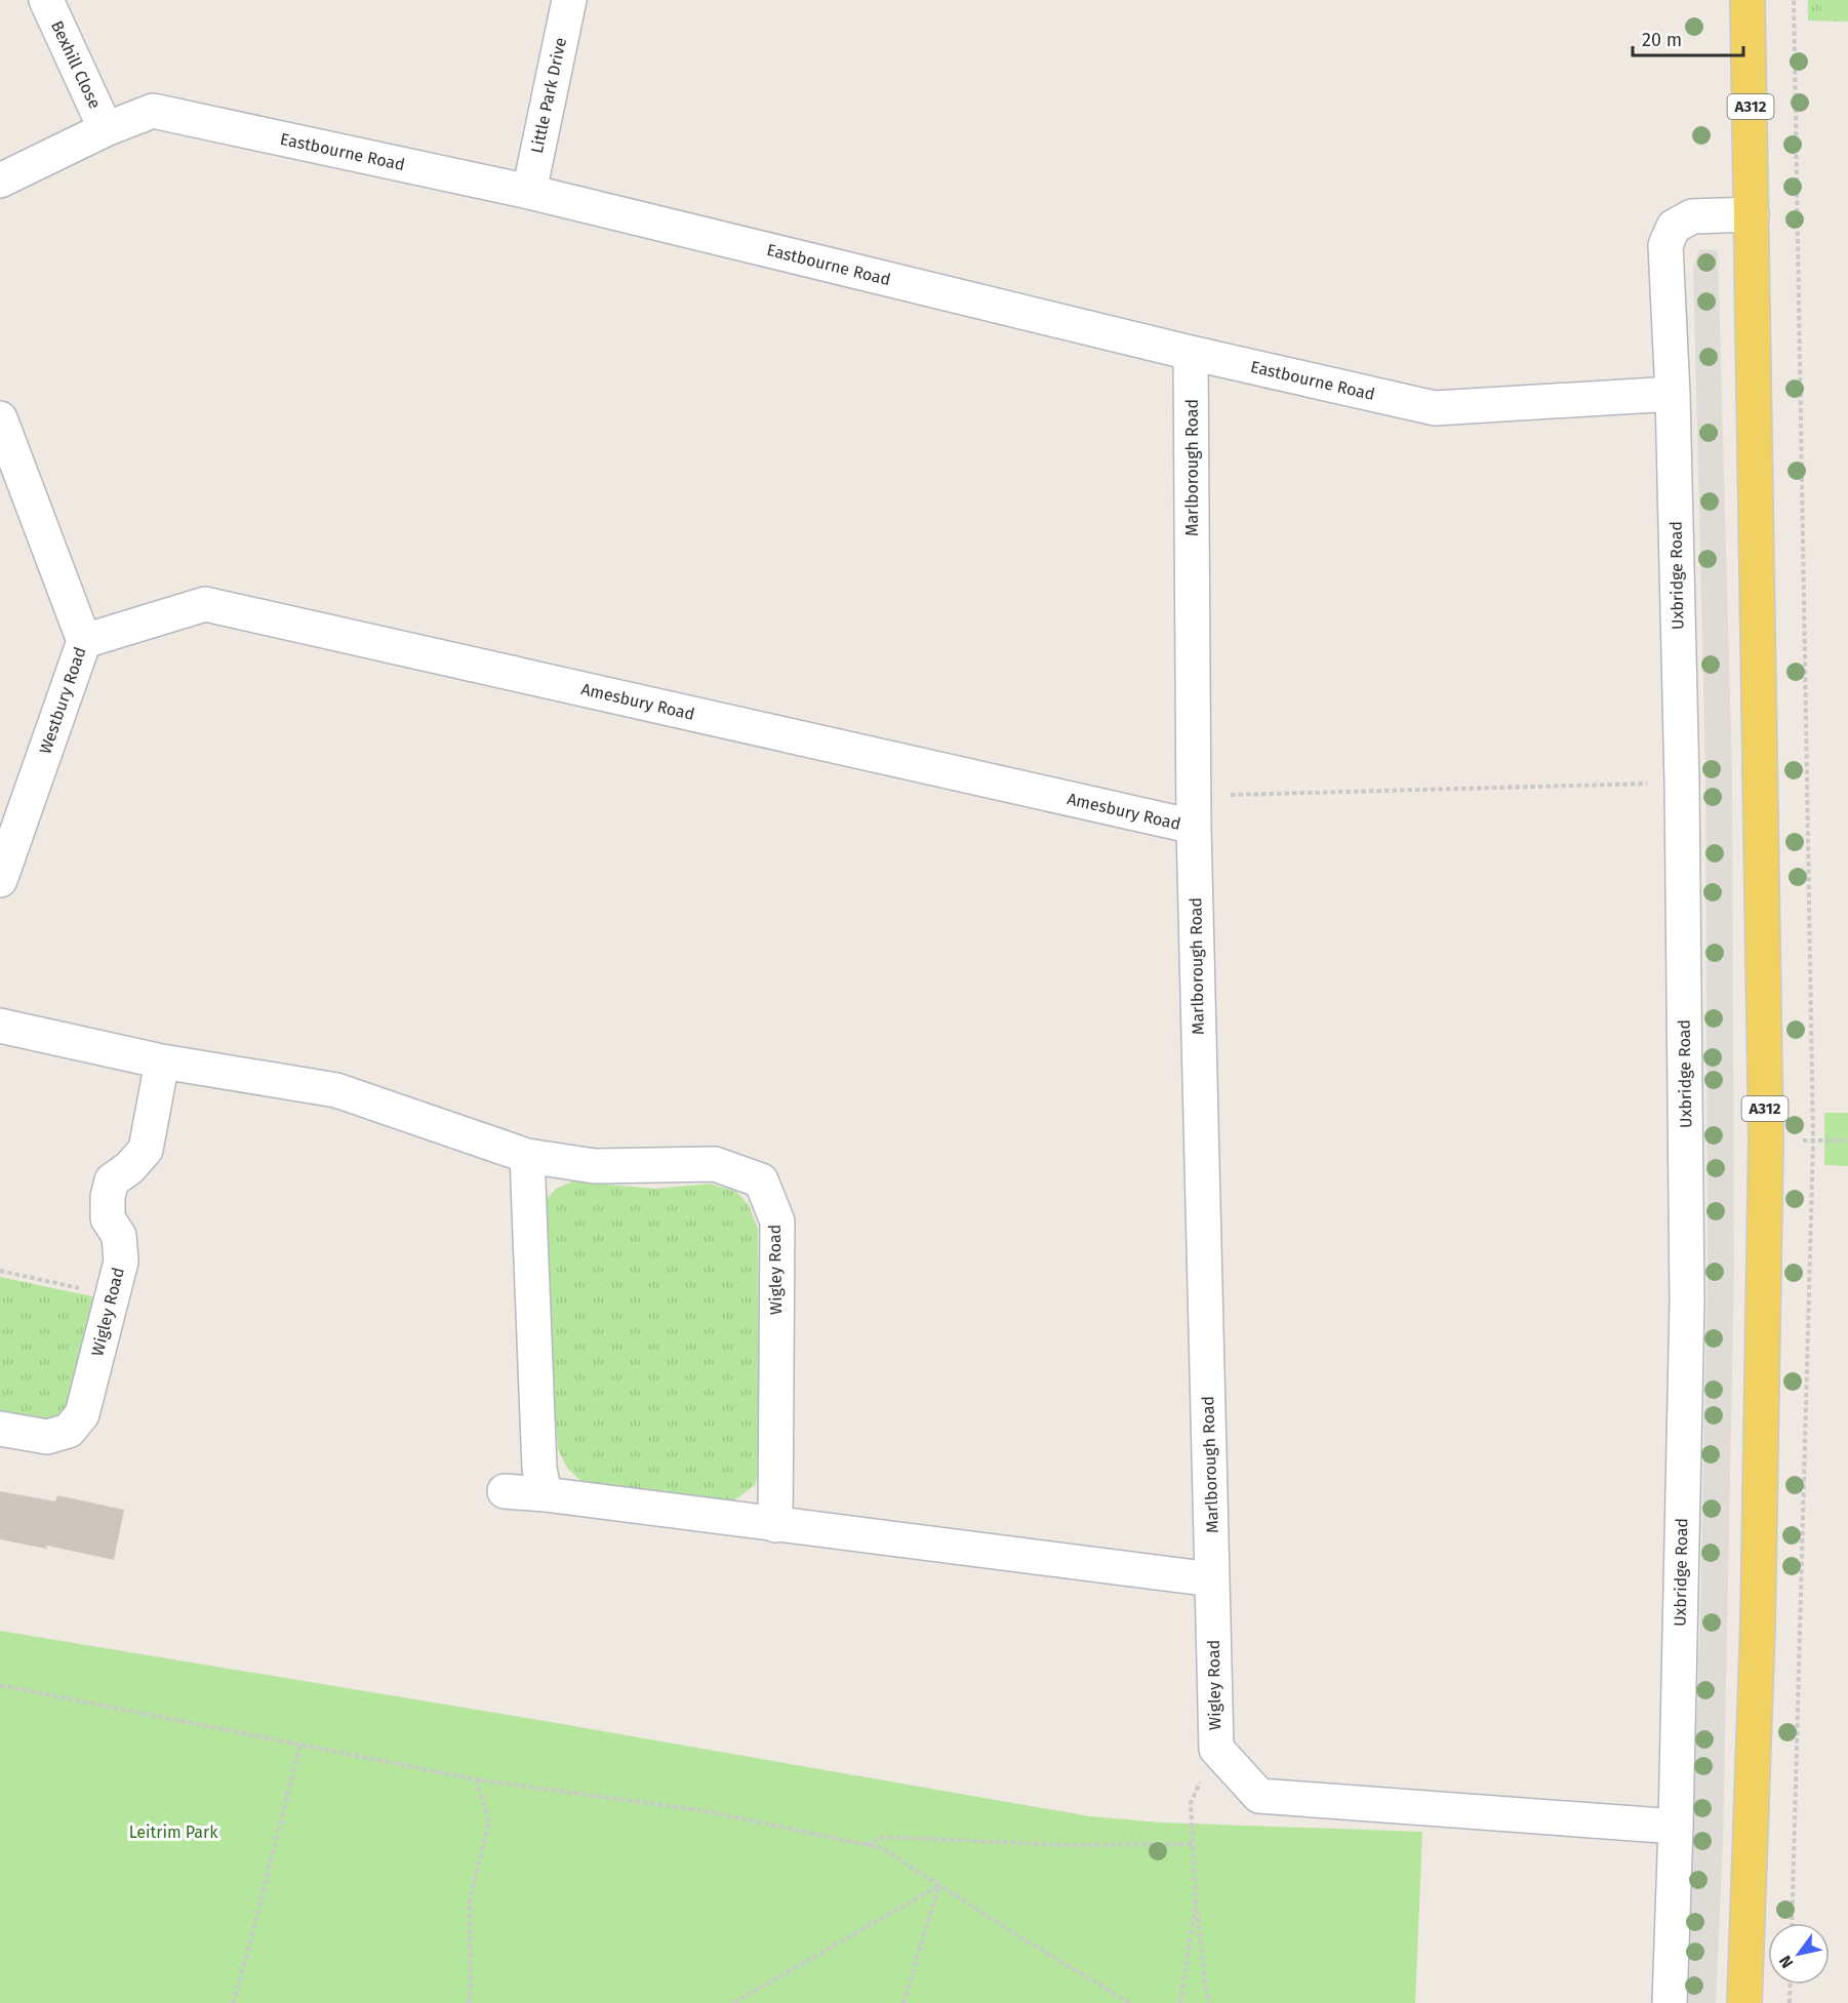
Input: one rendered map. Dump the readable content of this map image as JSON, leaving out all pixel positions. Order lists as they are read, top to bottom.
{
  "streets": {
    "main road": ["A312"],
    "street": [
      "Bexhill Close",
      "Little Park Drive",
      "Eastbourne Road",
      "Marlborough Road",
      "Uxbridge Road",
      "Westbury Road",
      "Amesbury Road",
      "Wigley Road"
    ]
  },
  "crossings": [
    ["Bexhill Close", "Eastbourne Road"],
    ["Little Park Drive", "Eastbourne Road"],
    ["A312", "Uxbridge Road"],
    ["Eastbourne Road", "Marlborough Road"],
    ["Eastbourne Road", "Uxbridge Road"],
    ["Marlborough Road", "Amesbury Road"],
    ["Marlborough Road", "Wigley Road"],
    ["Uxbridge Road", "Wigley Road"],
    ["Westbury Road", "Amesbury Road"]
  ],
  "parks": ["Leitrim Park"],
  "scale_bar": "20 m",
  "north": "bottom left"
}
